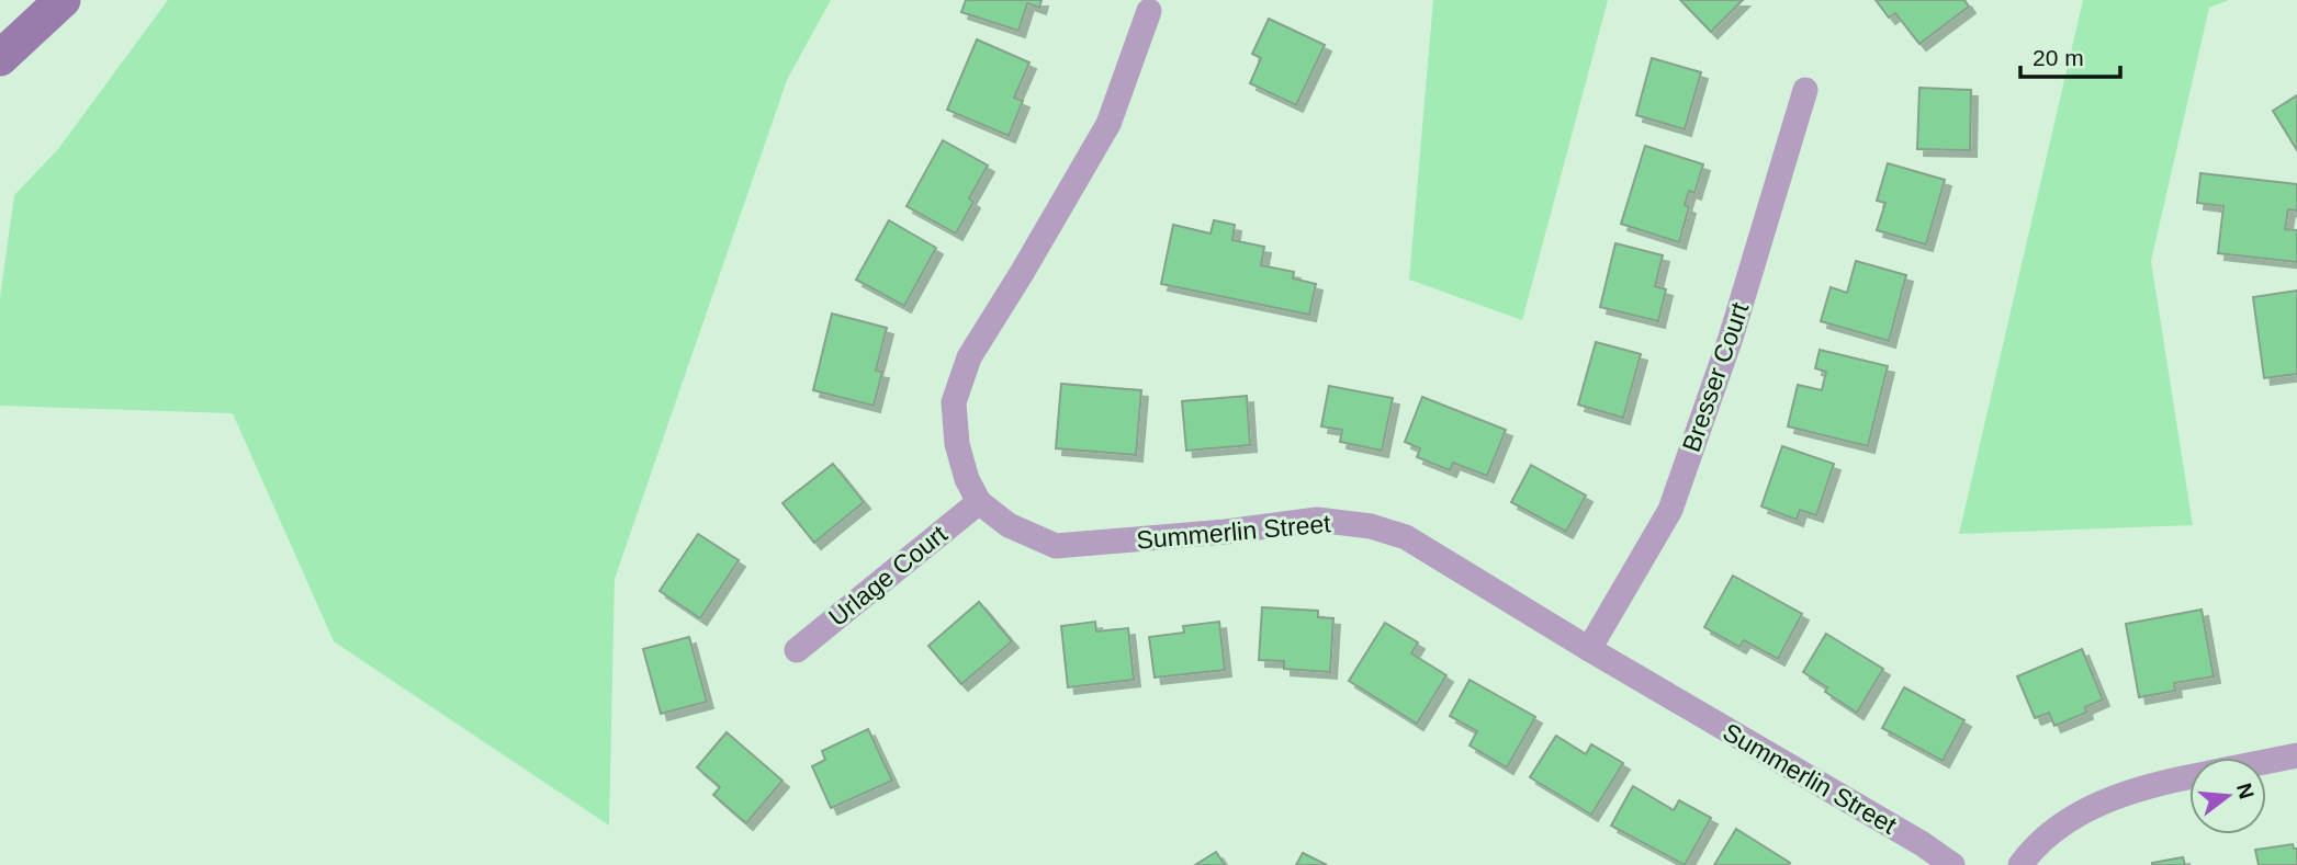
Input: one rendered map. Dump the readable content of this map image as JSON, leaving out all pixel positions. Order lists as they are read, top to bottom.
{
  "streets": {
    "street": ["Bresser Court", "Summerlin Street", "Urlage Court"]
  },
  "crossings": [
    ["Bresser Court", "Summerlin Street"],
    ["Summerlin Street", "Urlage Court"]
  ],
  "scale_bar": "20 m",
  "north": "right"
}
